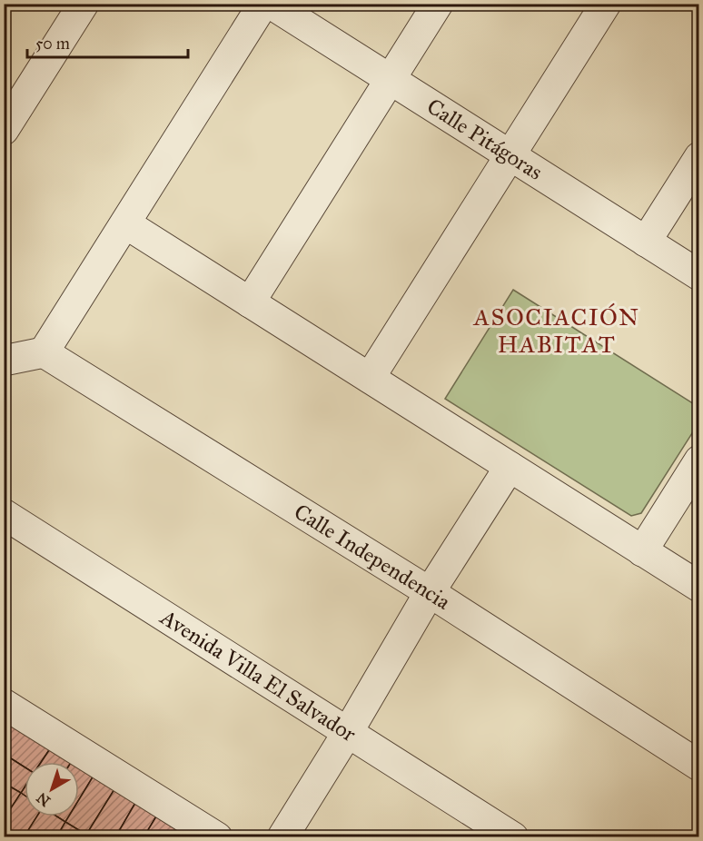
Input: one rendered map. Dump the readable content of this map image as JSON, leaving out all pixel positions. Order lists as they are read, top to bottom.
{
  "streets": {
    "street": ["Calle Pitágoras", "Calle Independencia", "Avenida Villa El Salvador"]
  },
  "districts": ["ASOCIACIÓN HABITAT"],
  "scale_bar": "50 m",
  "north": "bottom left"
}
